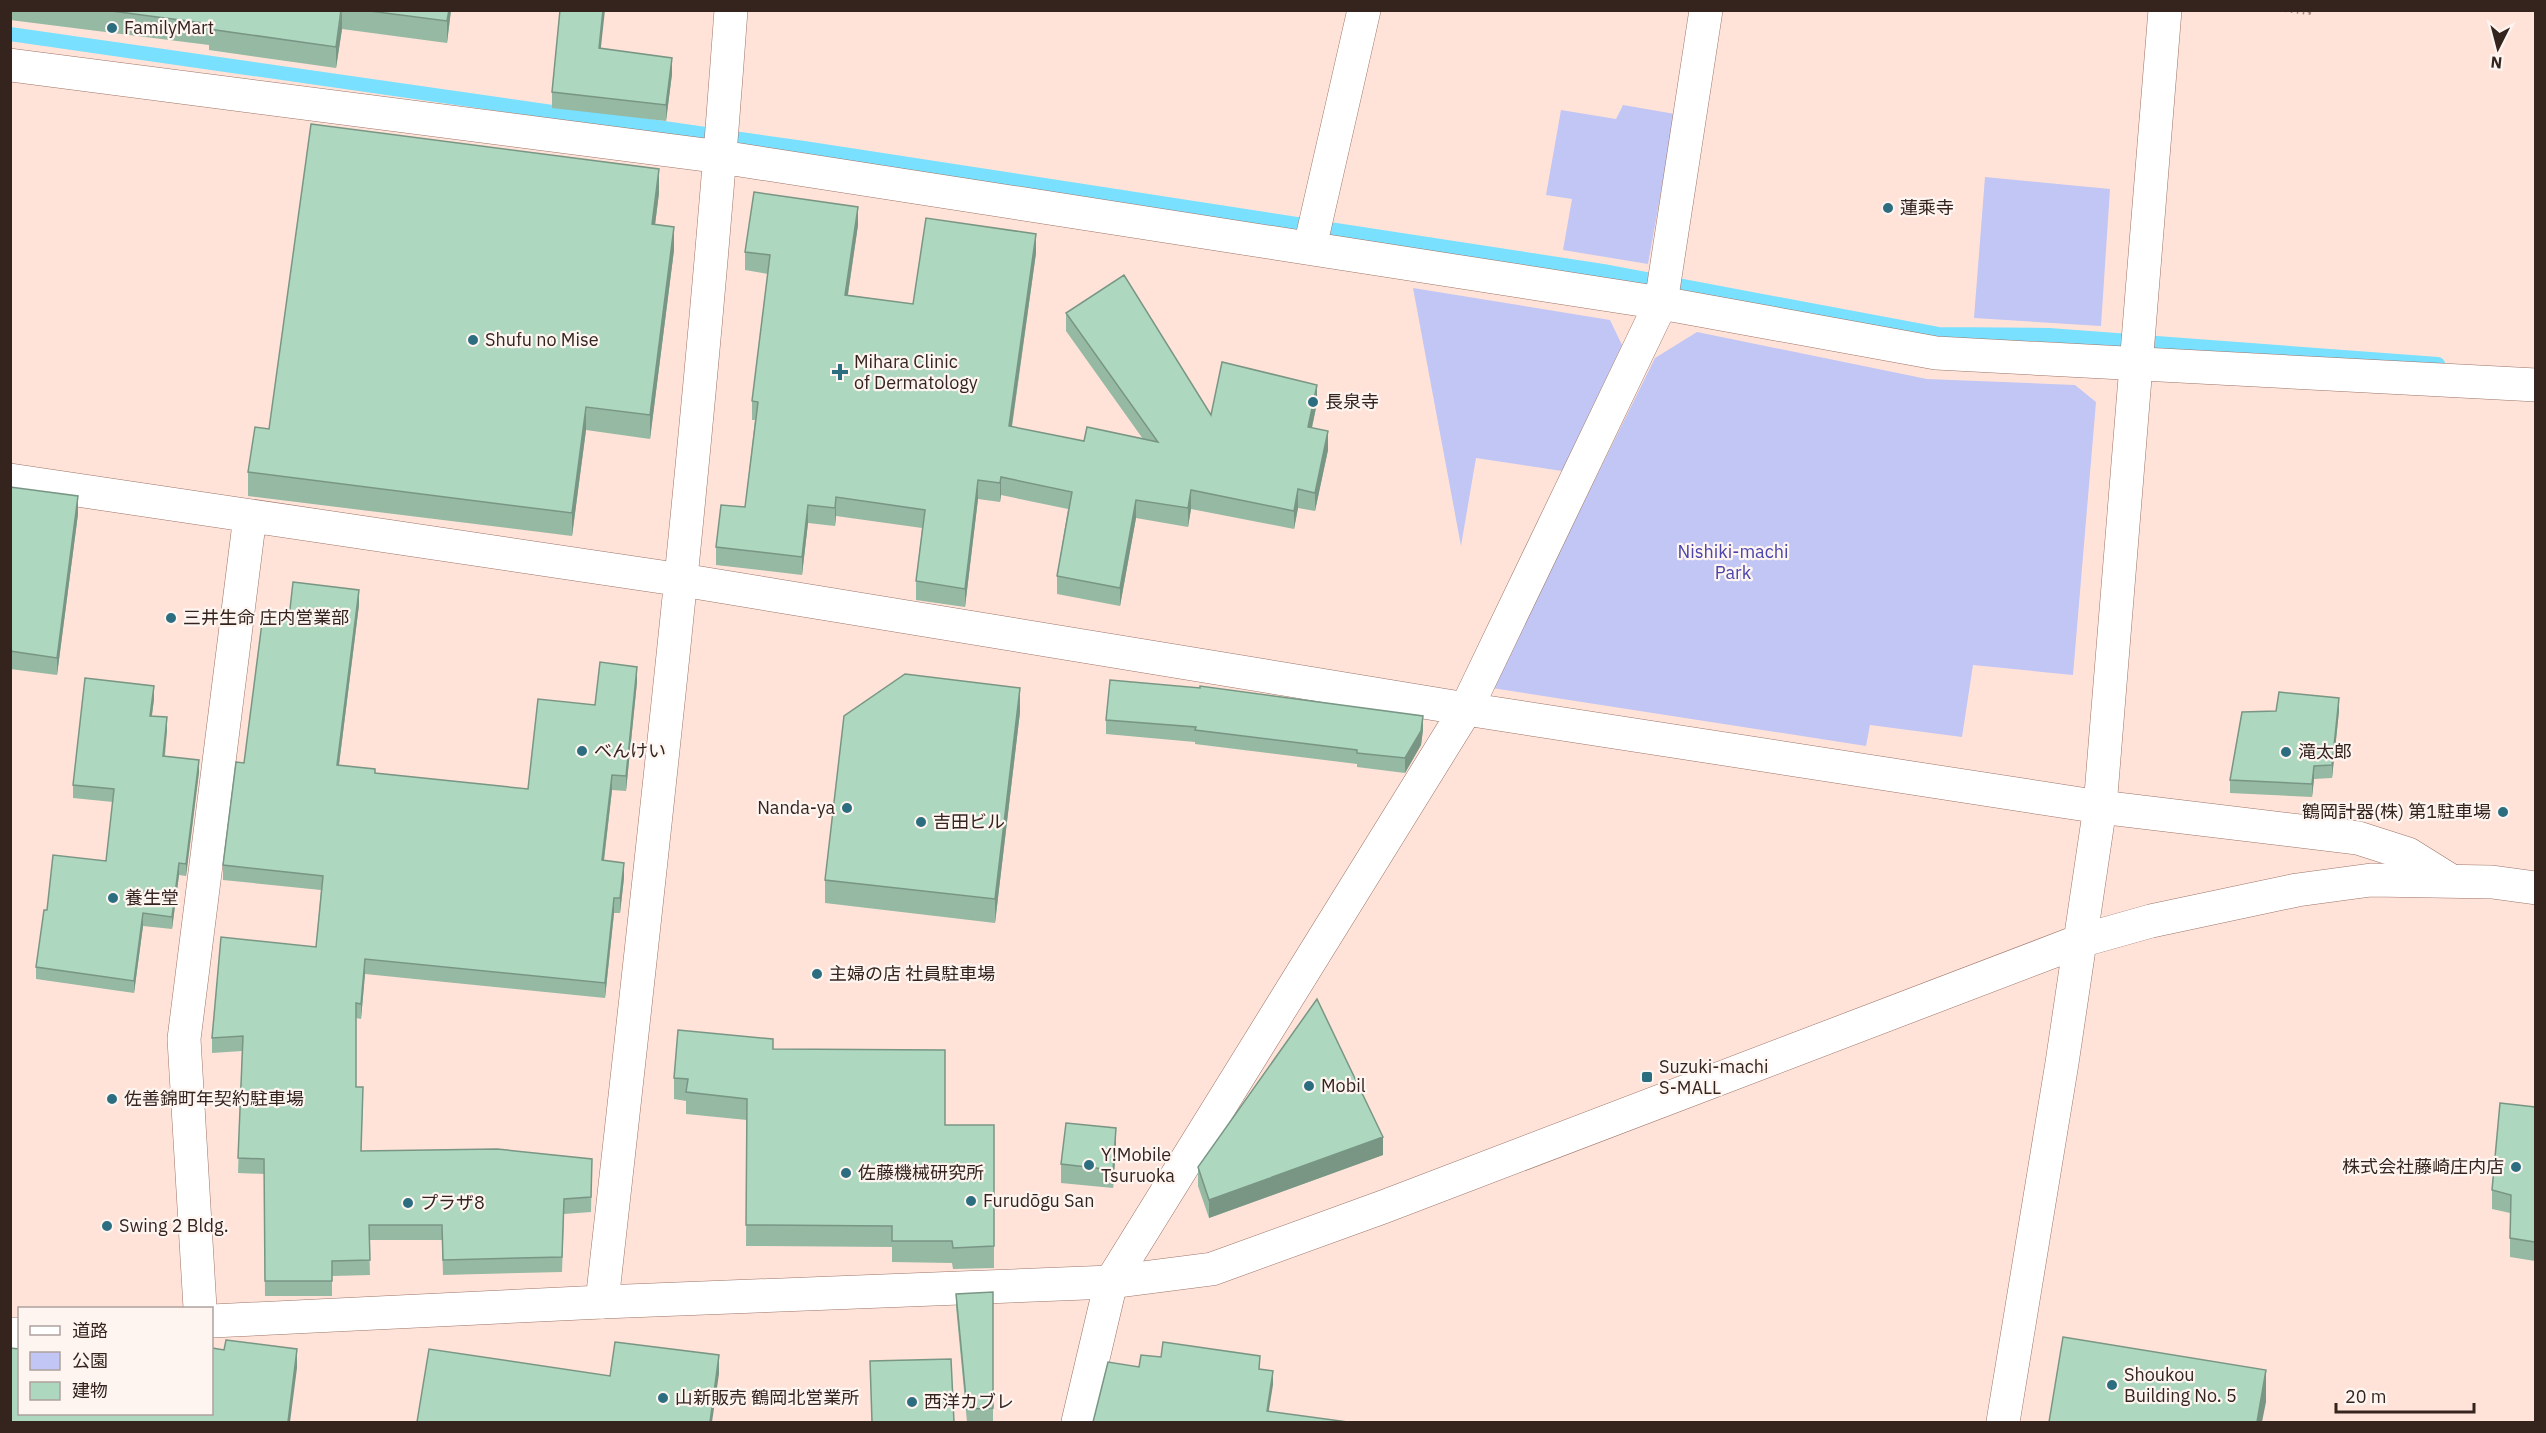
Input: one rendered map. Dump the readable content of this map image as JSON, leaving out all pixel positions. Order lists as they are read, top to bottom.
{
  "parks": ["Nishiki-machi Park"],
  "places": {
    "other": [
      "FamilyMart",
      "蓮乘寺",
      "Shufu no Mise",
      "長泉寺",
      "三井生命 庄内営業部",
      "べんけい",
      "滝太郎",
      "Nanda-ya",
      "鶴岡計器(株) 第1駐車場",
      "吉田ビル",
      "養生堂",
      "主婦の店 社員駐車場",
      "Mobil",
      "佐善錦町年契約駐車場",
      "Y!Mobile Tsuruoka",
      "株式会社藤崎庄内店",
      "佐藤機械研究所",
      "Furudōgu San",
      "プラザ8",
      "Swing 2 Bldg.",
      "Shoukou Building No. 5",
      "山新販売 鶴岡北営業所",
      "西洋カブレ"
    ],
    "health": ["Mihara Clinic of Dermatology"],
    "transit": ["Suzuki-machi S-MALL"]
  },
  "legend": ["道路", "公園", "建物"],
  "scale_bar": "20 m",
  "north": "bottom"
}
